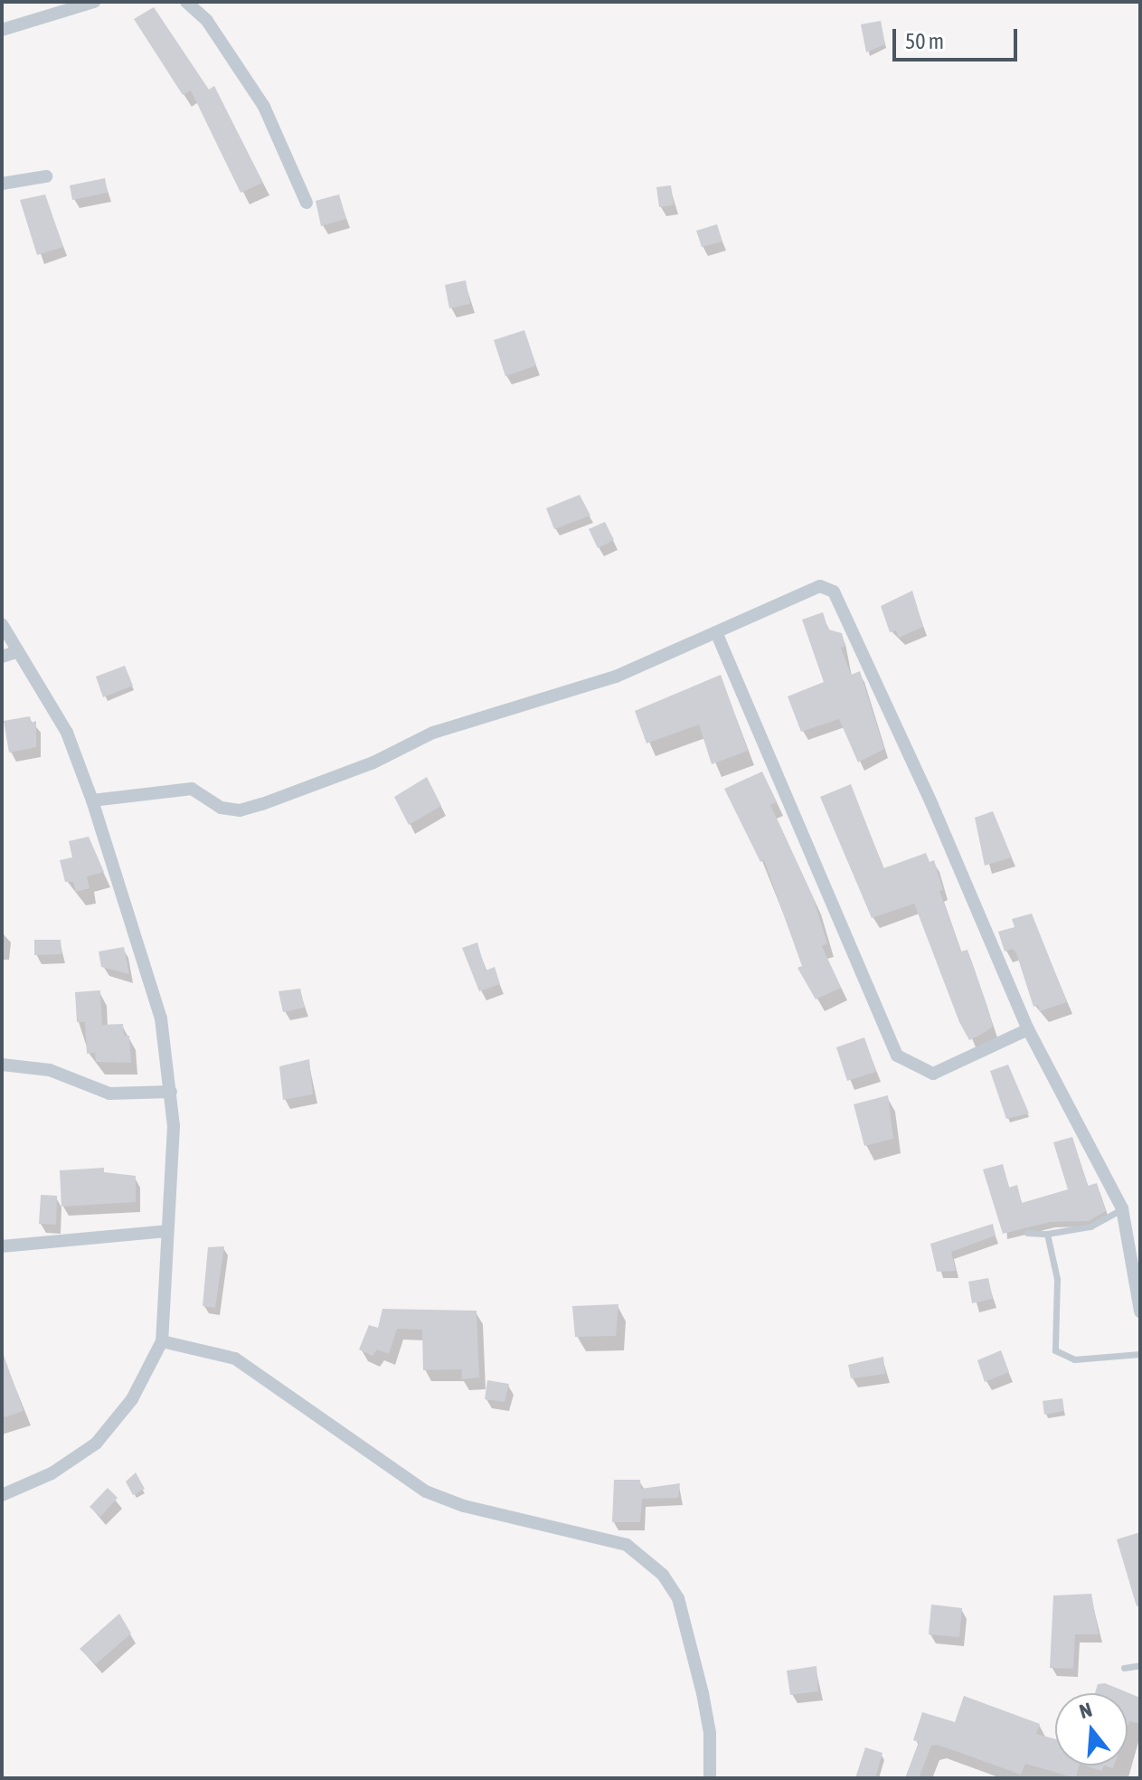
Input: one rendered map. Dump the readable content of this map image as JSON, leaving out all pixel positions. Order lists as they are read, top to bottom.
{
  "scale_bar": "50 m",
  "north": "top"
}
